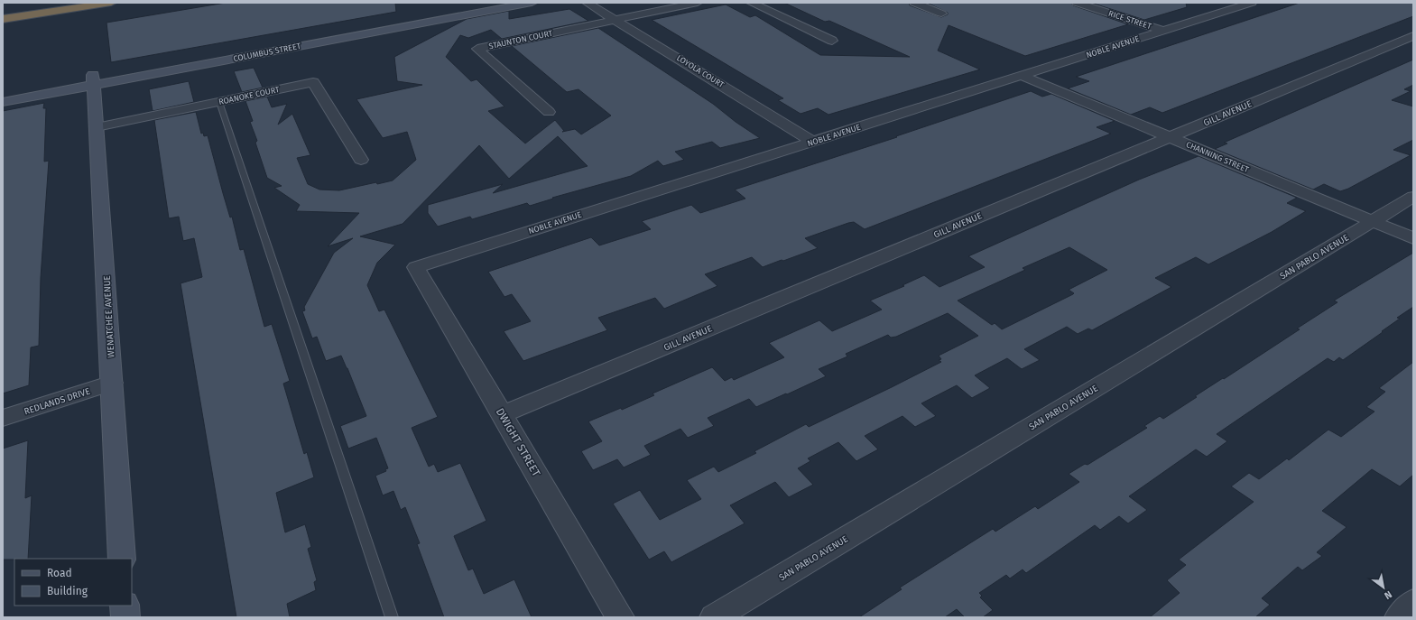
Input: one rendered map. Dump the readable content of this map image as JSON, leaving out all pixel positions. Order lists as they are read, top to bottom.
{
  "streets": {
    "main road": ["COLUMBUS STREET", "WENATCHEE AVENUE"],
    "street": [
      "RICE STREET",
      "STAUNTON COURT",
      "NOBLE AVENUE",
      "LOYOLA COURT",
      "ROANOKE COURT",
      "GILL AVENUE",
      "CHANNING STREET",
      "SAN PABLO AVENUE",
      "REDLANDS DRIVE",
      "DWIGHT STREET"
    ]
  },
  "crossings": [
    ["RICE STREET", "NOBLE AVENUE"],
    ["STAUNTON COURT", "LOYOLA COURT"],
    ["NOBLE AVENUE", "LOYOLA COURT"],
    ["NOBLE AVENUE", "CHANNING STREET"],
    ["NOBLE AVENUE", "DWIGHT STREET"],
    ["COLUMBUS STREET", "WENATCHEE AVENUE"],
    ["ROANOKE COURT", "WENATCHEE AVENUE"],
    ["GILL AVENUE", "CHANNING STREET"],
    ["GILL AVENUE", "DWIGHT STREET"],
    ["CHANNING STREET", "SAN PABLO AVENUE"],
    ["WENATCHEE AVENUE", "REDLANDS DRIVE"]
  ],
  "legend": ["Road", "Building"],
  "north": "bottom right"
}
